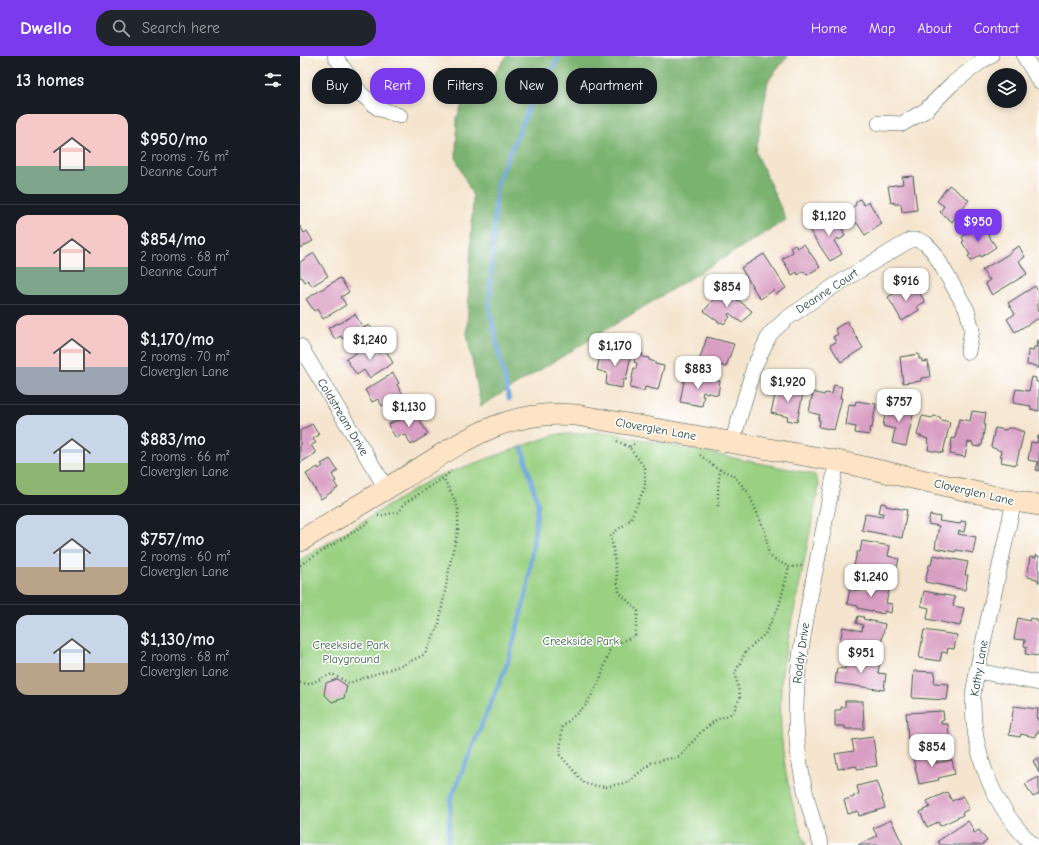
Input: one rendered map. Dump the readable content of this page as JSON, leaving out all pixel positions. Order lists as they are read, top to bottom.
{
  "streets": {
    "street": [
      "Deanne Court",
      "Coldstream Drive",
      "Cloverglen Lane",
      "Roddy Drive",
      "Kathy Lane"
    ]
  },
  "crossings": [
    ["Deanne Court", "Cloverglen Lane"],
    ["Coldstream Drive", "Cloverglen Lane"],
    ["Cloverglen Lane", "Roddy Drive"],
    ["Cloverglen Lane", "Kathy Lane"]
  ],
  "parks": ["Creekside Park", "Creekside Park Playground"],
  "page": {
    "header": "Dwello",
    "search": "Search here",
    "nav": [
      "Home",
      "Map",
      "About",
      "Contact"
    ],
    "heading": "13 homes",
    "chip": [
      "Buy",
      "Rent",
      "Filters",
      "New",
      "Apartment"
    ],
    "list": [
      {
        "name": "$950/mo",
        "note": "2 rooms · 76 m² · Deanne Court"
      },
      {
        "name": "$854/mo",
        "note": "2 rooms · 68 m² · Deanne Court"
      },
      {
        "name": "$1,170/mo",
        "note": "2 rooms · 70 m² · Cloverglen Lane"
      },
      {
        "name": "$883/mo",
        "note": "2 rooms · 66 m² · Cloverglen Lane"
      },
      {
        "name": "$757/mo",
        "note": "2 rooms · 60 m² · Cloverglen Lane"
      },
      {
        "name": "$1,130/mo",
        "note": "2 rooms · 68 m² · Cloverglen Lane"
      }
    ],
    "price": [
      "$1,120",
      "$950",
      "$916",
      "$854",
      "$1,240",
      "$1,170",
      "$883",
      "$1,920",
      "$757",
      "$1,130",
      "$1,240",
      "$951",
      "$854"
    ]
  }
}
